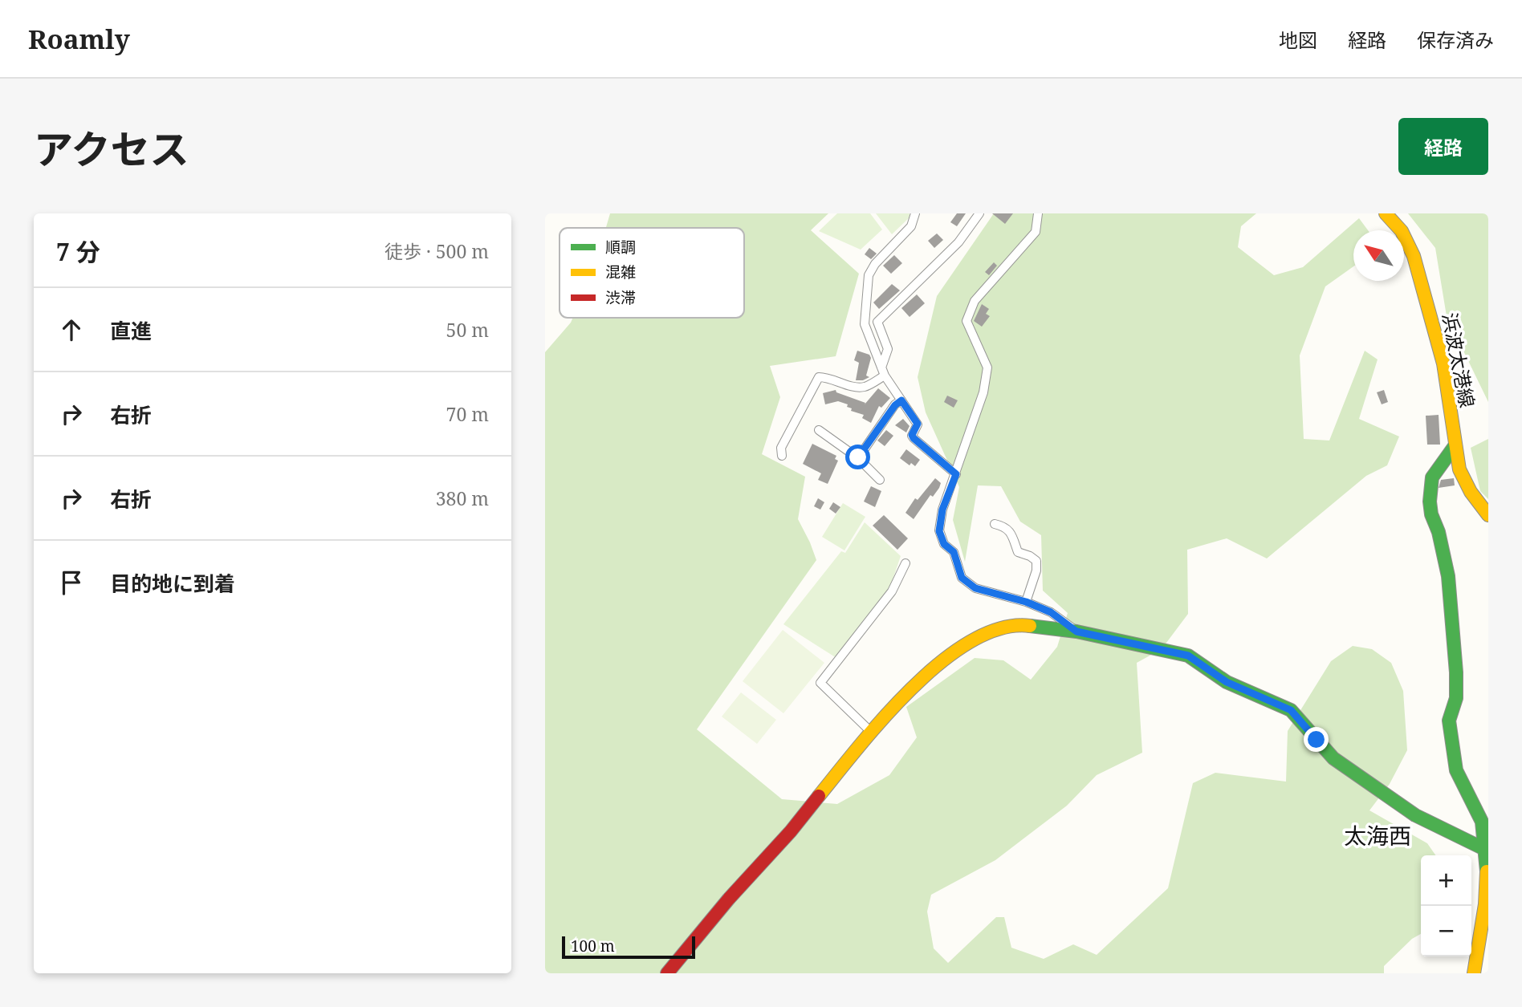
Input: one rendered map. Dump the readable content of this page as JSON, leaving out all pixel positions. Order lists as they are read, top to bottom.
{
  "streets": {
    "street": ["浜波太港線"]
  },
  "districts": ["太海西"],
  "legend": ["順調", "混雑", "渋滞"],
  "scale_bar": "100 m",
  "north": "top left",
  "page": {
    "header": "Roamly",
    "nav": ["地図", "経路", "保存済み"],
    "title": "アクセス",
    "buttons": "経路",
    "heading": ["7 分", "徒歩 · 500 m"],
    "list": [
      ["直進", "50 m"],
      ["右折", "70 m"],
      ["右折", "380 m"],
      "目的地に到着"
    ],
    "map_buttons": ["+", "−"],
    "scale": "100 m"
  }
}
